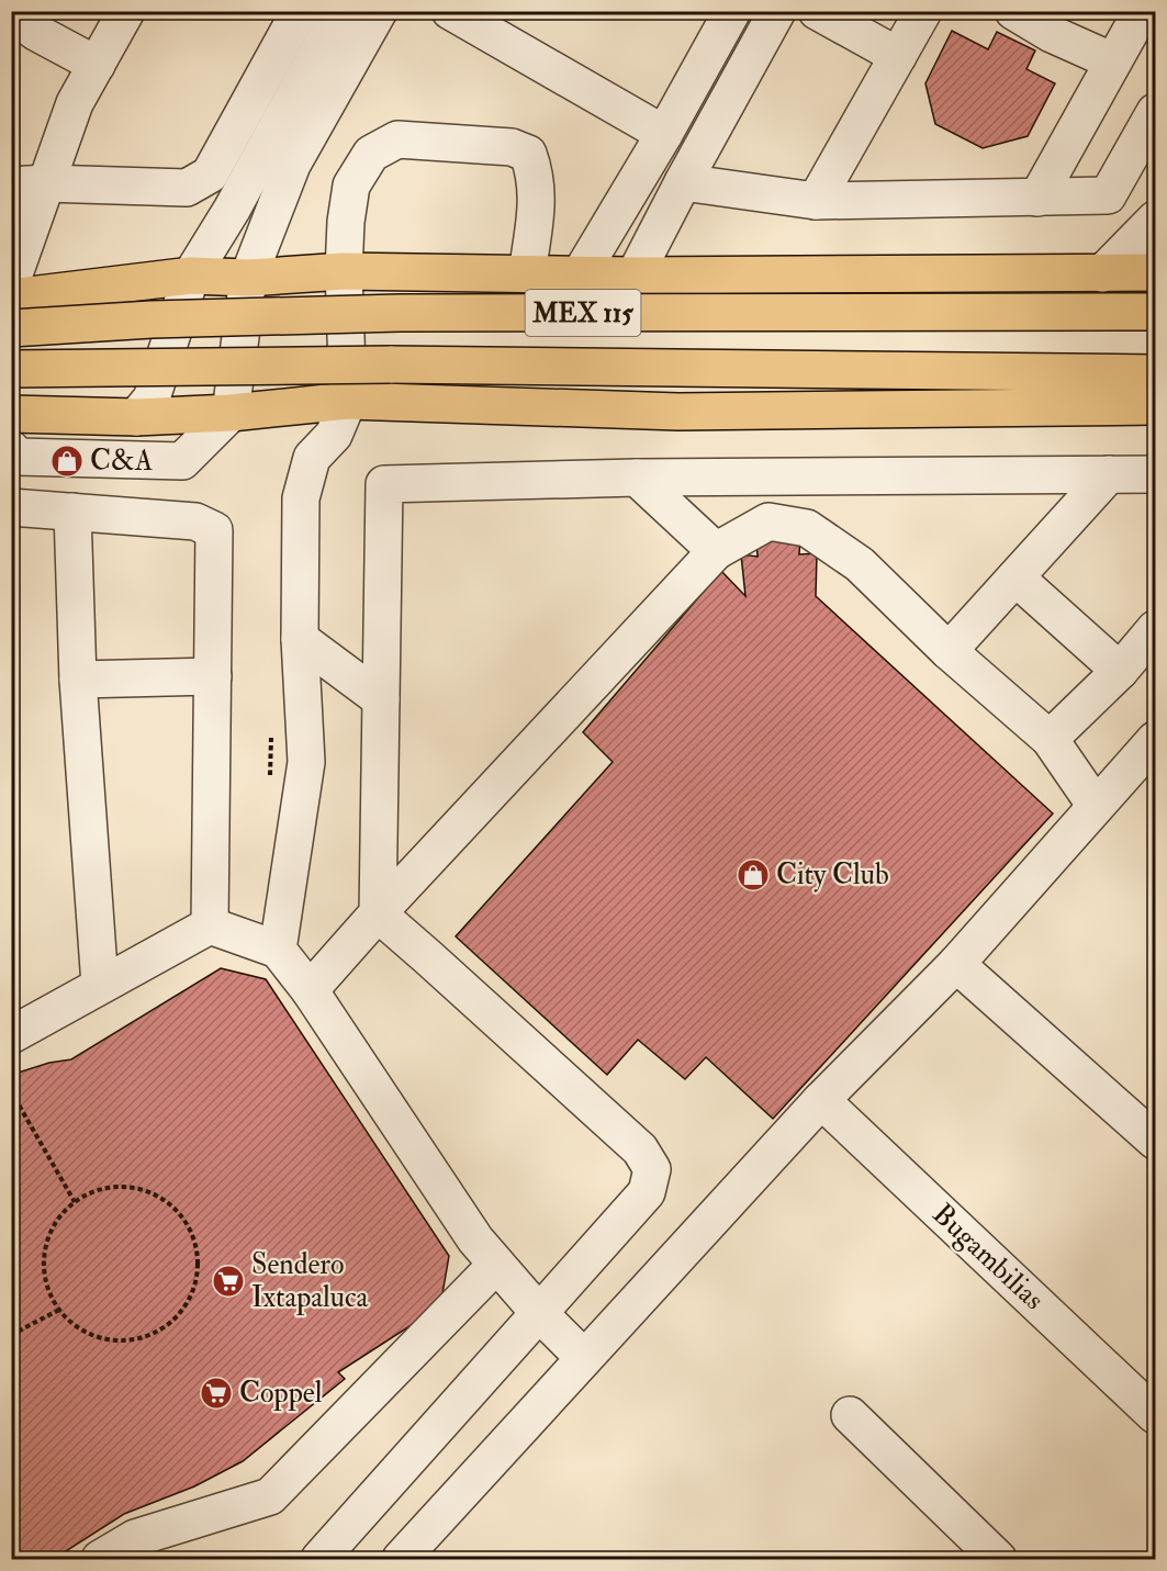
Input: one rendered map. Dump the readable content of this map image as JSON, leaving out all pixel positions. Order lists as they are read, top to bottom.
{
  "streets": {
    "main road": ["MEX 115"],
    "street": ["Bugambilias"]
  },
  "places": {
    "shop": ["C&A", "City Club"],
    "supermarket": ["Sendero Ixtapaluca", "Coppel"]
  }
}
